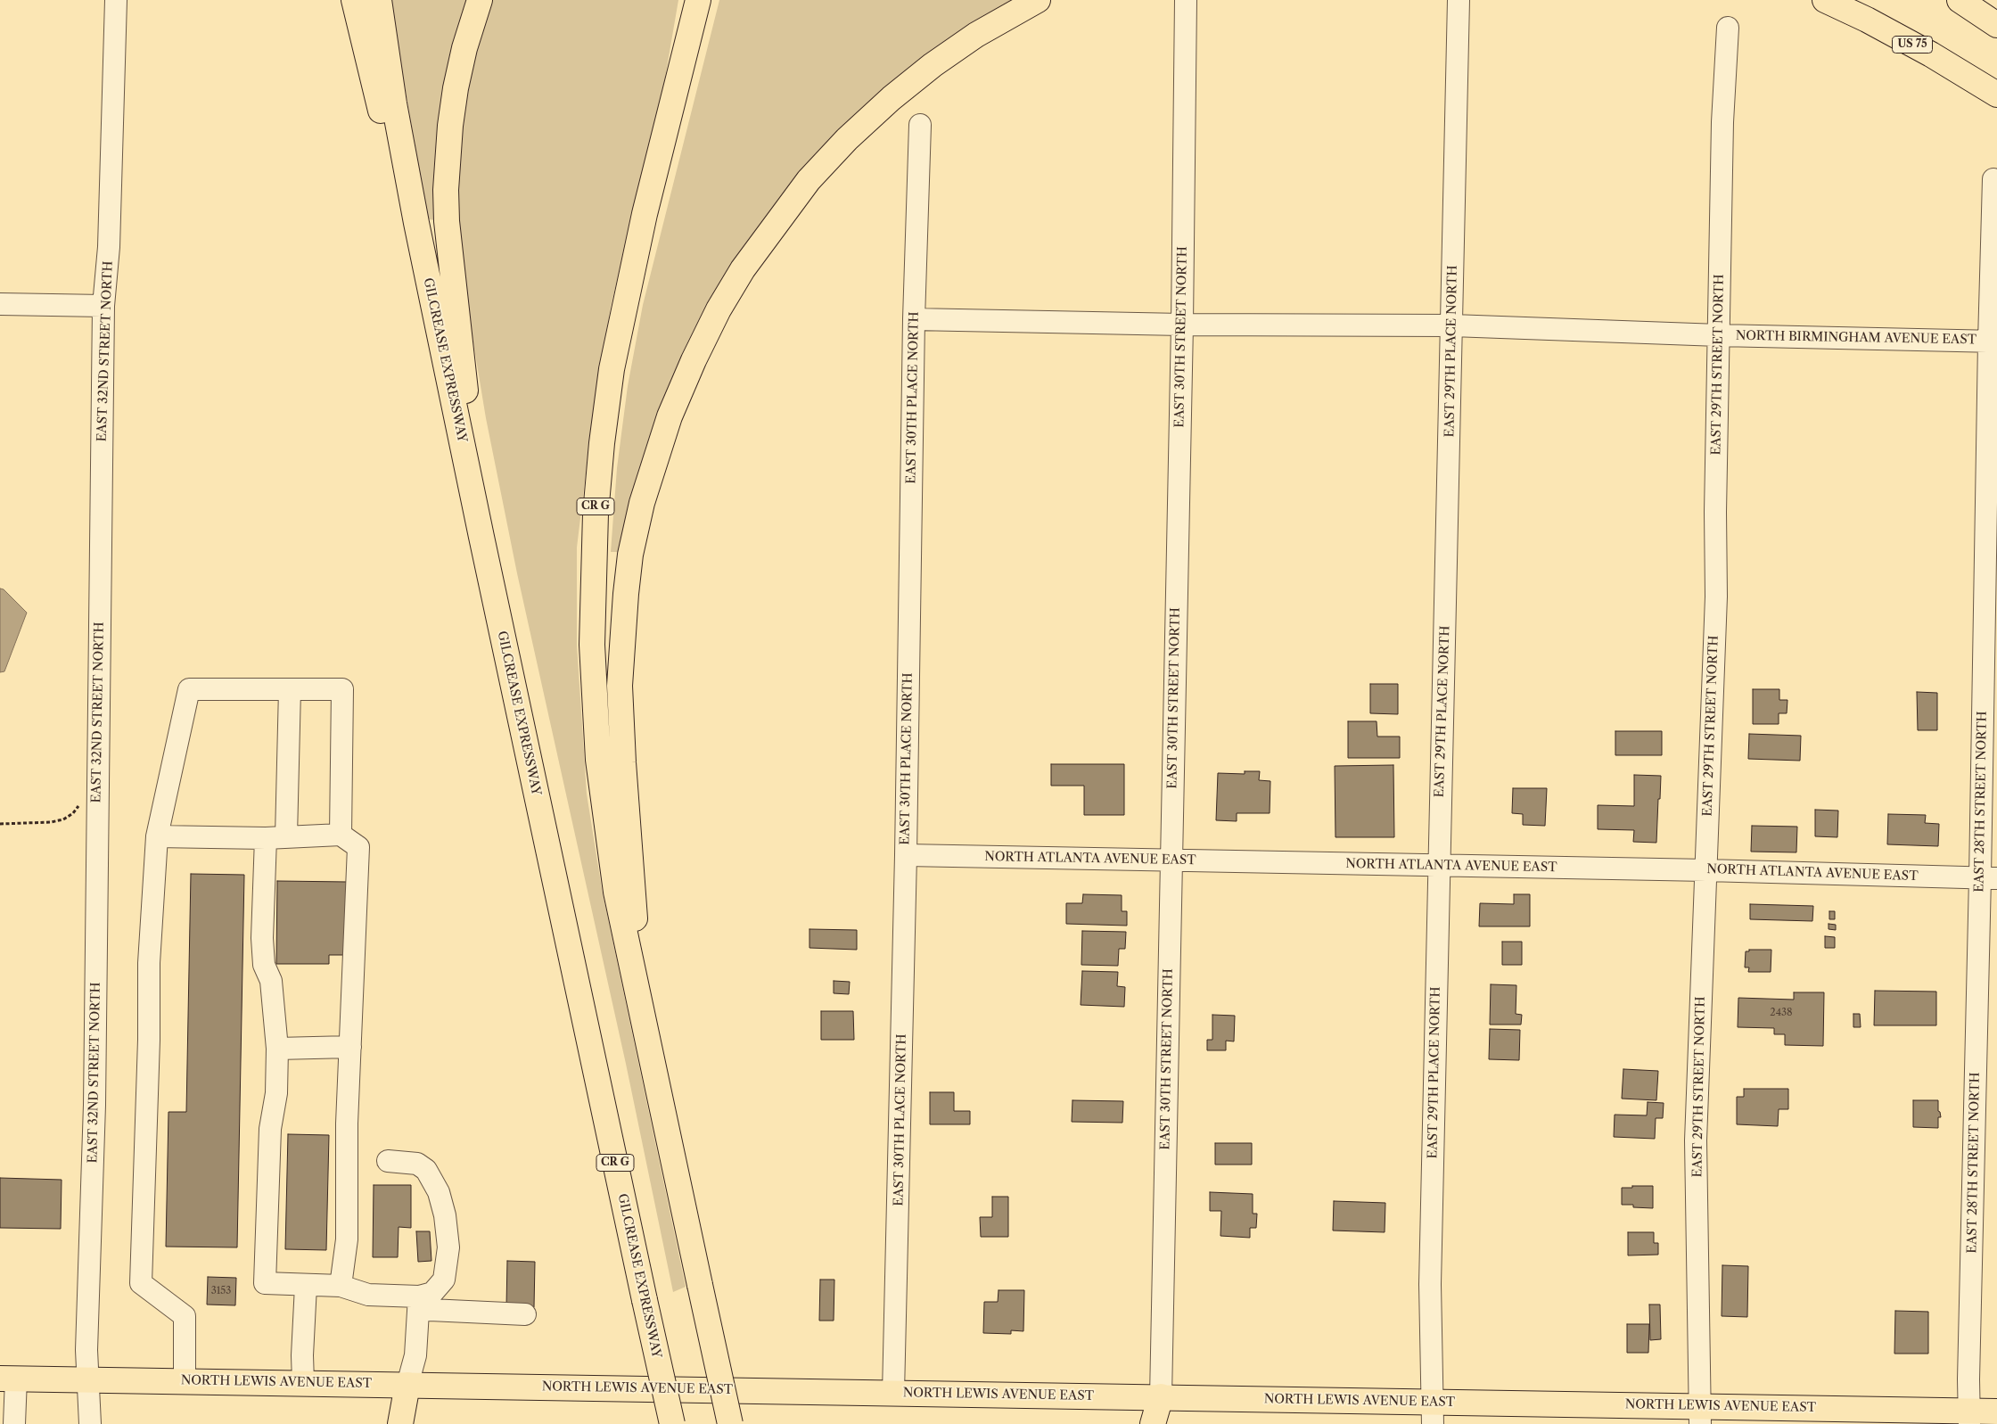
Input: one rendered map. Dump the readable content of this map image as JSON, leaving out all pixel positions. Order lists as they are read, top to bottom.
{
  "streets": {
    "main road": [
      "US 75",
      "GILCREASE EXPRESSWAY",
      "CR G",
      "NORTH LEWIS AVENUE EAST"
    ],
    "street": [
      "EAST 30TH STREET NORTH",
      "NORTH BIRMINGHAM AVENUE EAST",
      "EAST 32ND STREET NORTH",
      "EAST 29TH PLACE NORTH",
      "EAST 29TH STREET NORTH",
      "EAST 30TH PLACE NORTH",
      "EAST 28TH STREET NORTH",
      "NORTH ATLANTA AVENUE EAST"
    ]
  },
  "crossings": [
    ["EAST 30TH STREET NORTH", "NORTH BIRMINGHAM AVENUE EAST"],
    ["EAST 30TH STREET NORTH", "NORTH ATLANTA AVENUE EAST"],
    ["EAST 30TH STREET NORTH", "NORTH LEWIS AVENUE EAST"],
    ["NORTH BIRMINGHAM AVENUE EAST", "EAST 29TH PLACE NORTH"],
    ["NORTH BIRMINGHAM AVENUE EAST", "EAST 29TH STREET NORTH"],
    ["NORTH BIRMINGHAM AVENUE EAST", "EAST 30TH PLACE NORTH"],
    ["NORTH BIRMINGHAM AVENUE EAST", "EAST 28TH STREET NORTH"],
    ["EAST 32ND STREET NORTH", "NORTH LEWIS AVENUE EAST"],
    ["EAST 29TH PLACE NORTH", "NORTH ATLANTA AVENUE EAST"],
    ["EAST 29TH PLACE NORTH", "NORTH LEWIS AVENUE EAST"],
    ["EAST 29TH STREET NORTH", "NORTH ATLANTA AVENUE EAST"],
    ["EAST 29TH STREET NORTH", "NORTH LEWIS AVENUE EAST"],
    ["EAST 30TH PLACE NORTH", "NORTH ATLANTA AVENUE EAST"],
    ["EAST 30TH PLACE NORTH", "NORTH LEWIS AVENUE EAST"],
    ["EAST 28TH STREET NORTH", "NORTH ATLANTA AVENUE EAST"],
    ["EAST 28TH STREET NORTH", "NORTH LEWIS AVENUE EAST"]
  ],
  "house_numbers": ["2438", "3153"]
}
